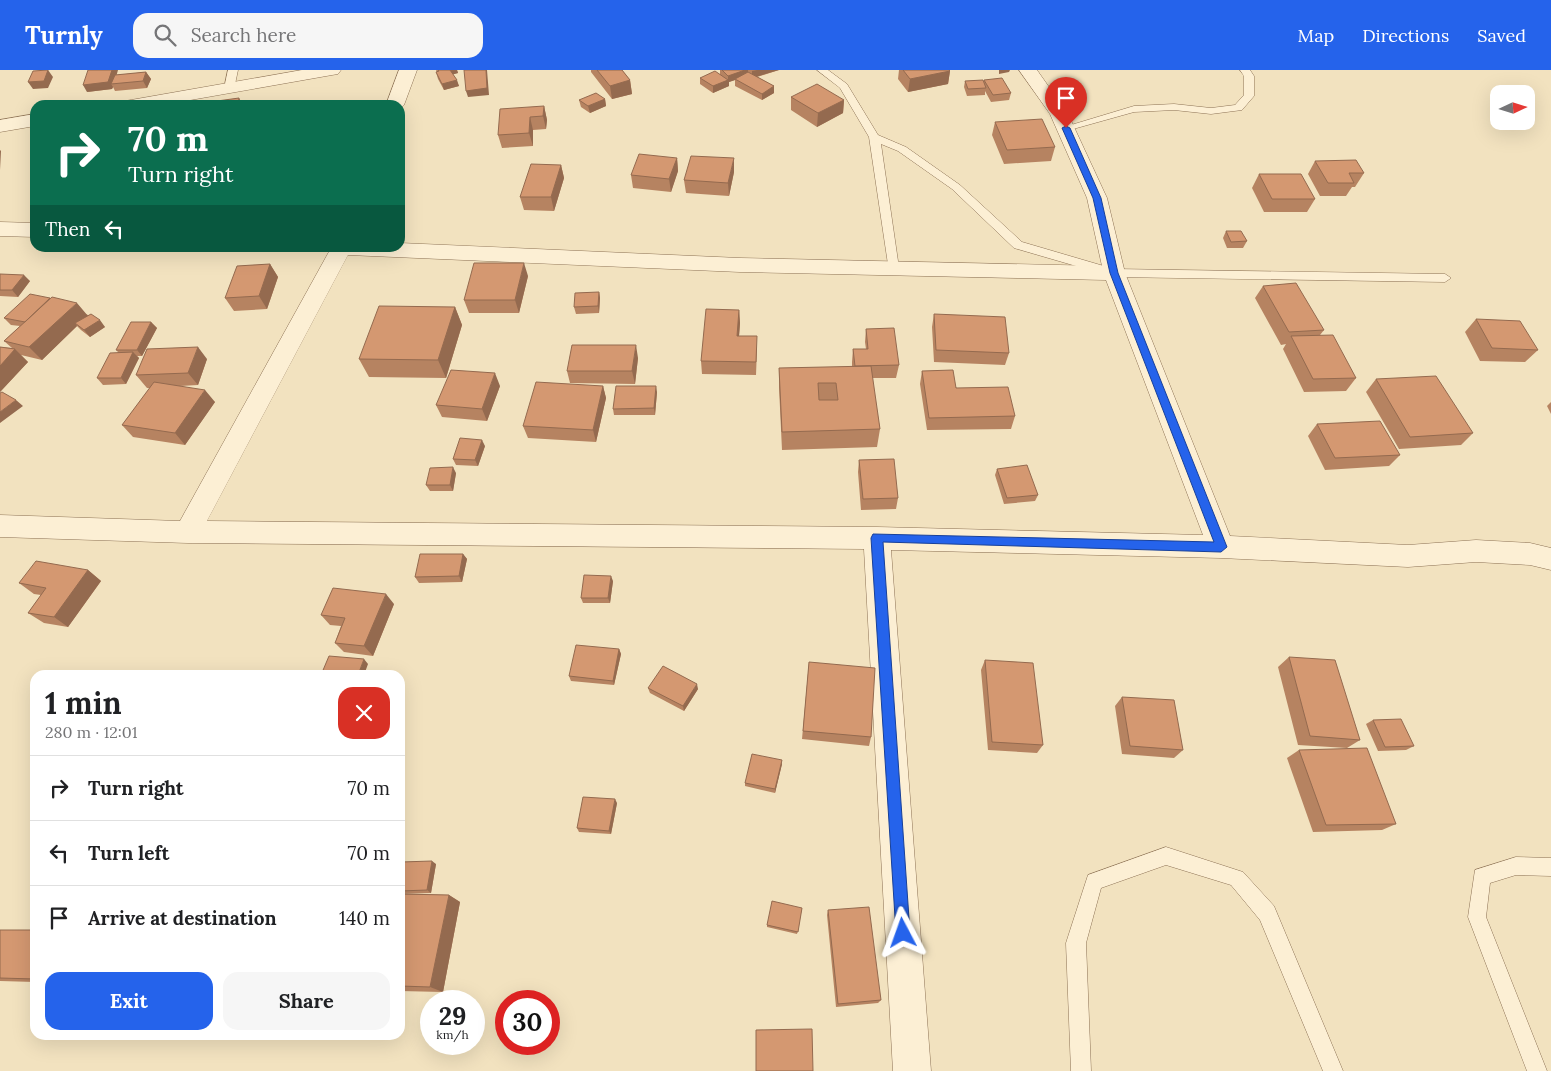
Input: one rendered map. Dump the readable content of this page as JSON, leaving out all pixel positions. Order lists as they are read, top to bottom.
{
  "north": "right",
  "page": {
    "header": "Turnly",
    "search": "Search here",
    "nav": ["Map", "Directions", "Saved"],
    "turn": ["70 m", "Turn right"],
    "then": "Then",
    "heading": ["1 min", "280 m · 12:01"],
    "list": [
      {
        "name": "Turn right",
        "value": "70 m"
      },
      {
        "name": "Turn left",
        "value": "70 m"
      },
      {
        "name": "Arrive at destination",
        "value": "140 m"
      }
    ],
    "buttons": ["Exit", "Share"],
    "speed": "29 km/h",
    "limit": "30"
  }
}
